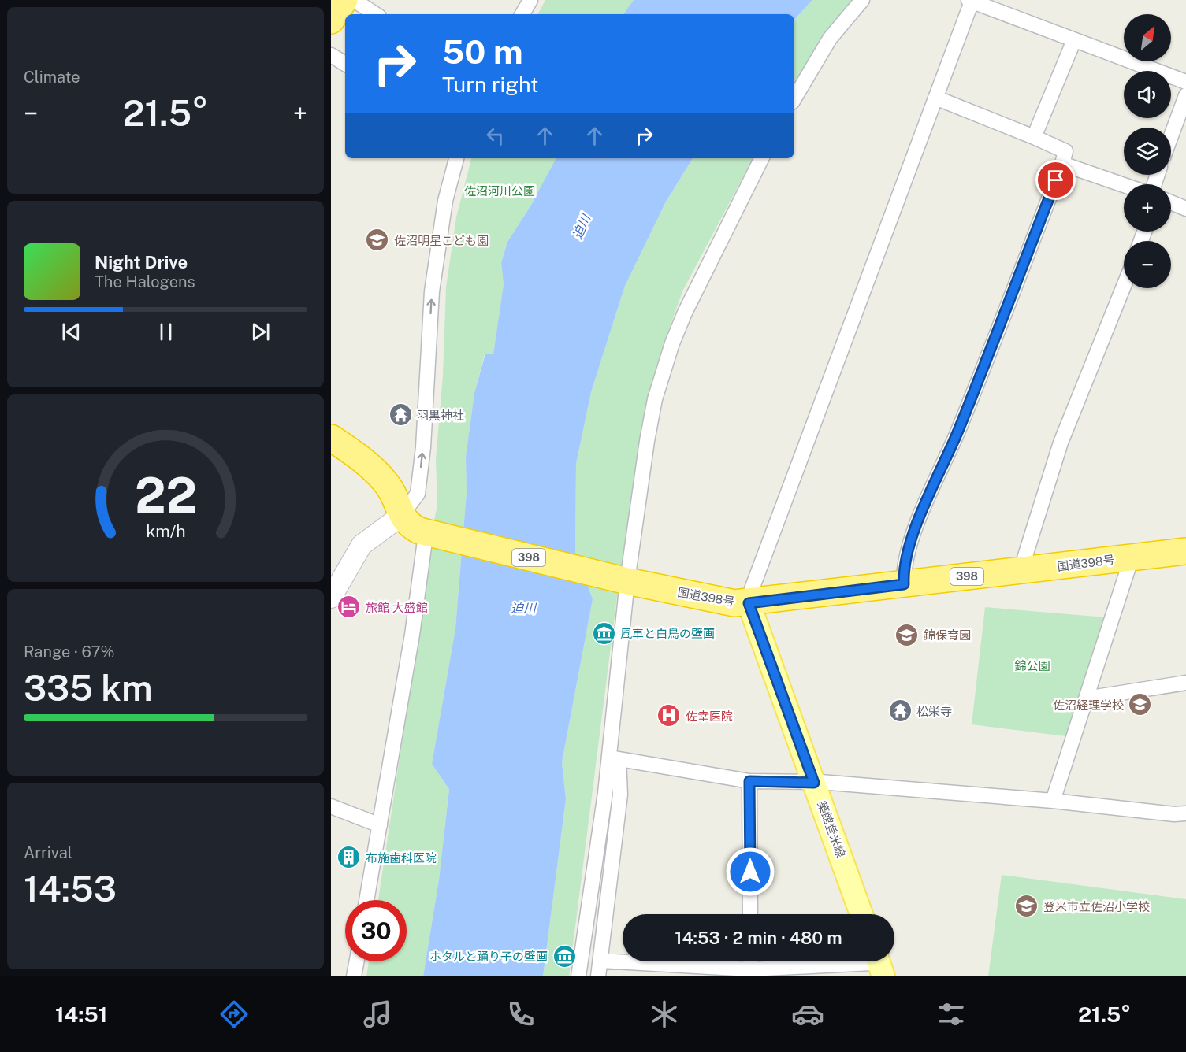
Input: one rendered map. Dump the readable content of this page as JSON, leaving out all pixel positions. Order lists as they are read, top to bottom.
{
  "streets": {
    "highway": ["398", "国道398号"],
    "main road": ["築館登米線"]
  },
  "crossings": [
    ["国道398号", "築館登米線"]
  ],
  "water": ["迫川"],
  "parks": ["佐沼河川公園", "錦公園"],
  "places": {
    "school or university": [
      "佐沼明星こども園",
      "錦保育園",
      "佐沼経理学校",
      "登米市立佐沼小学校"
    ],
    "temple": ["羽黒神社", "松栄寺"],
    "hotel": ["旅館 大盛館"],
    "museum": ["風車と白鳥の壁画", "ホタルと踊り子の壁画"],
    "hospital": ["佐幸医院"],
    "building": ["布施歯科医院"]
  },
  "north": "top right",
  "page": {
    "tile": [
      "Climate",
      ["Range · 67%", "335 km"],
      ["Arrival", "14:53"]
    ],
    "map_buttons": ["+", "−"],
    "turn": ["50 m", "Turn right"],
    "heat": ["−", "21.5°", "+"],
    "song": ["Night Drive", "The Halogens"],
    "limit": "30",
    "trip": "14:53 · 2 min · 480 m",
    "tabs": ["14:51", "21.5°"],
    "gauge": ["22", "km/h"]
  }
}
